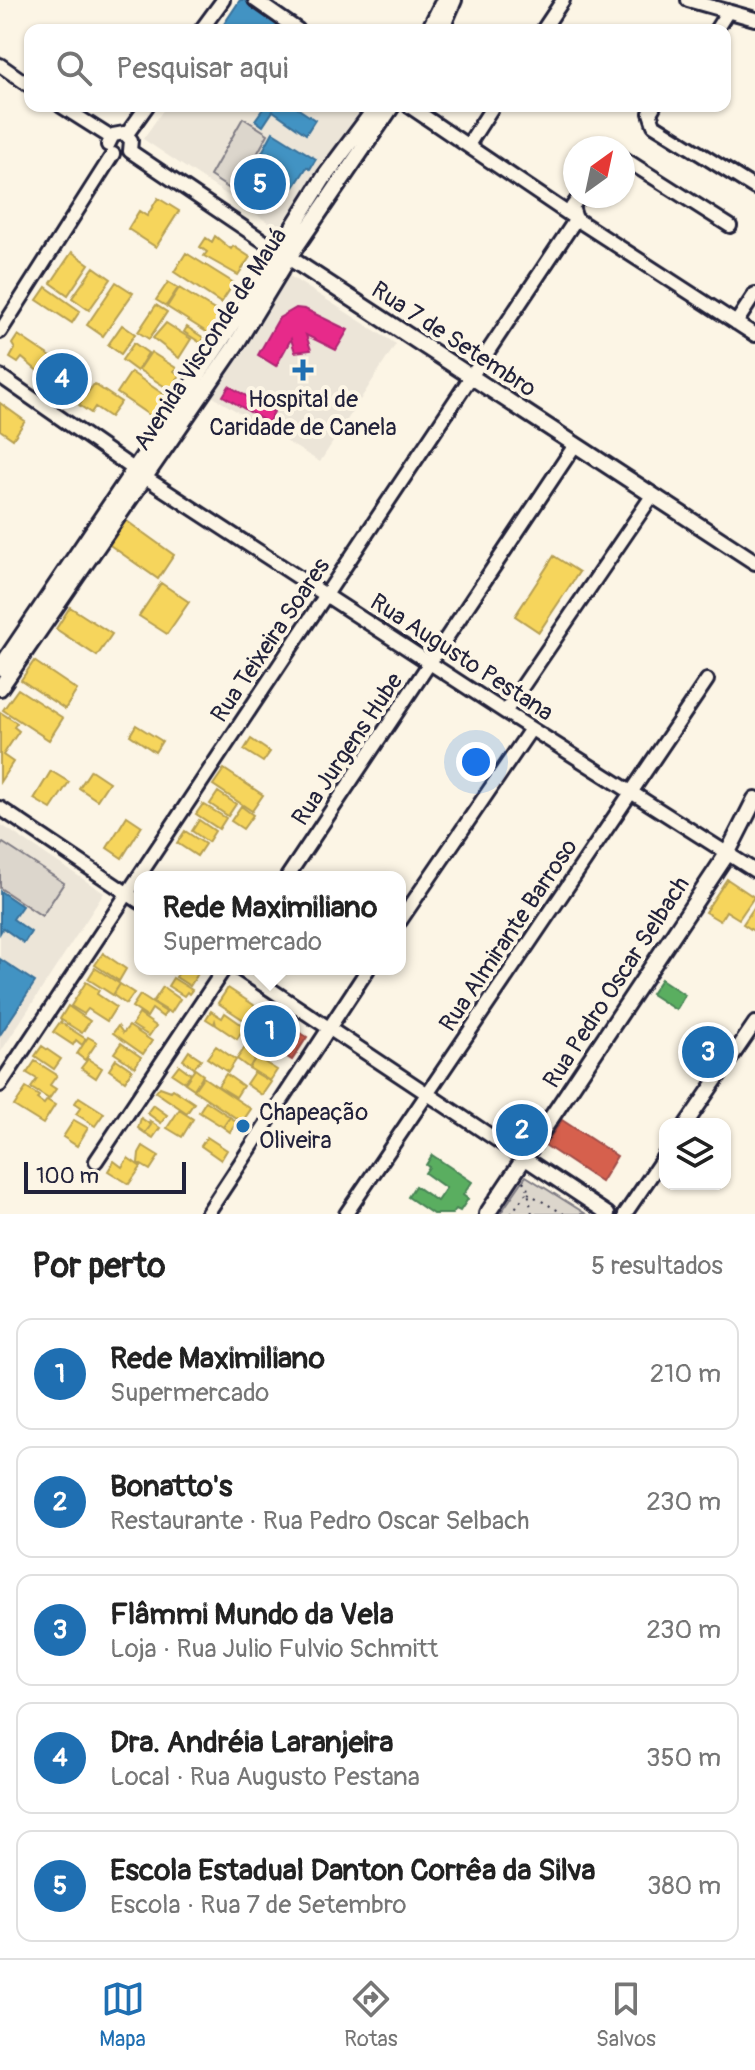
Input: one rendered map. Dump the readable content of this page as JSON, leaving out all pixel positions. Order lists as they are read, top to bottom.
{
  "streets": {
    "main road": ["Avenida Visconde de Mauá", "Rua 7 de Setembro", "Rua Pedro Oscar Selbach"],
    "street": [
      "Rua Teixeira Soares",
      "Rua Augusto Pestana",
      "Rua Jurgens Hube",
      "Rua Almirante Barroso"
    ]
  },
  "crossings": [
    ["Avenida Visconde de Mauá", "Rua 7 de Setembro"],
    ["Avenida Visconde de Mauá", "Rua Augusto Pestana"],
    ["Rua 7 de Setembro", "Rua Teixeira Soares"],
    ["Rua 7 de Setembro", "Rua Jurgens Hube"],
    ["Rua Teixeira Soares", "Rua Augusto Pestana"],
    ["Rua Augusto Pestana", "Rua Jurgens Hube"],
    ["Rua Augusto Pestana", "Rua Almirante Barroso"],
    ["Rua Augusto Pestana", "Rua Pedro Oscar Selbach"]
  ],
  "places": {
    "health": ["Hospital de Caridade de Canela"],
    "other": ["Chapeação Oliveira"]
  },
  "scale_bar": "100 m",
  "north": "top right",
  "page": {
    "search": "Pesquisar aqui",
    "pins": [
      "5",
      "4",
      "1",
      "3",
      "2"
    ],
    "popup": ["Rede Maximiliano", "Supermercado"],
    "scale": "100 m",
    "heading": ["Por perto", "5 resultados"],
    "list": [
      {
        "mark": "1",
        "name": "Rede Maximiliano",
        "note": "Supermercado",
        "value": "210 m"
      },
      {
        "mark": "2",
        "name": "Bonatto's",
        "note": "Restaurante · Rua Pedro Oscar Selbach",
        "value": "230 m"
      },
      {
        "mark": "3",
        "name": "Flâmmi Mundo da Vela",
        "note": "Loja · Rua Julio Fulvio Schmitt",
        "value": "230 m"
      },
      {
        "mark": "4",
        "name": "Dra. Andréia Laranjeira",
        "note": "Local · Rua Augusto Pestana",
        "value": "350 m"
      },
      {
        "mark": "5",
        "name": "Escola Estadual Danton Corrêa da Silva",
        "note": "Escola · Rua 7 de Setembro",
        "value": "380 m"
      }
    ],
    "nav": ["Mapa", "Rotas", "Salvos"]
  }
}
